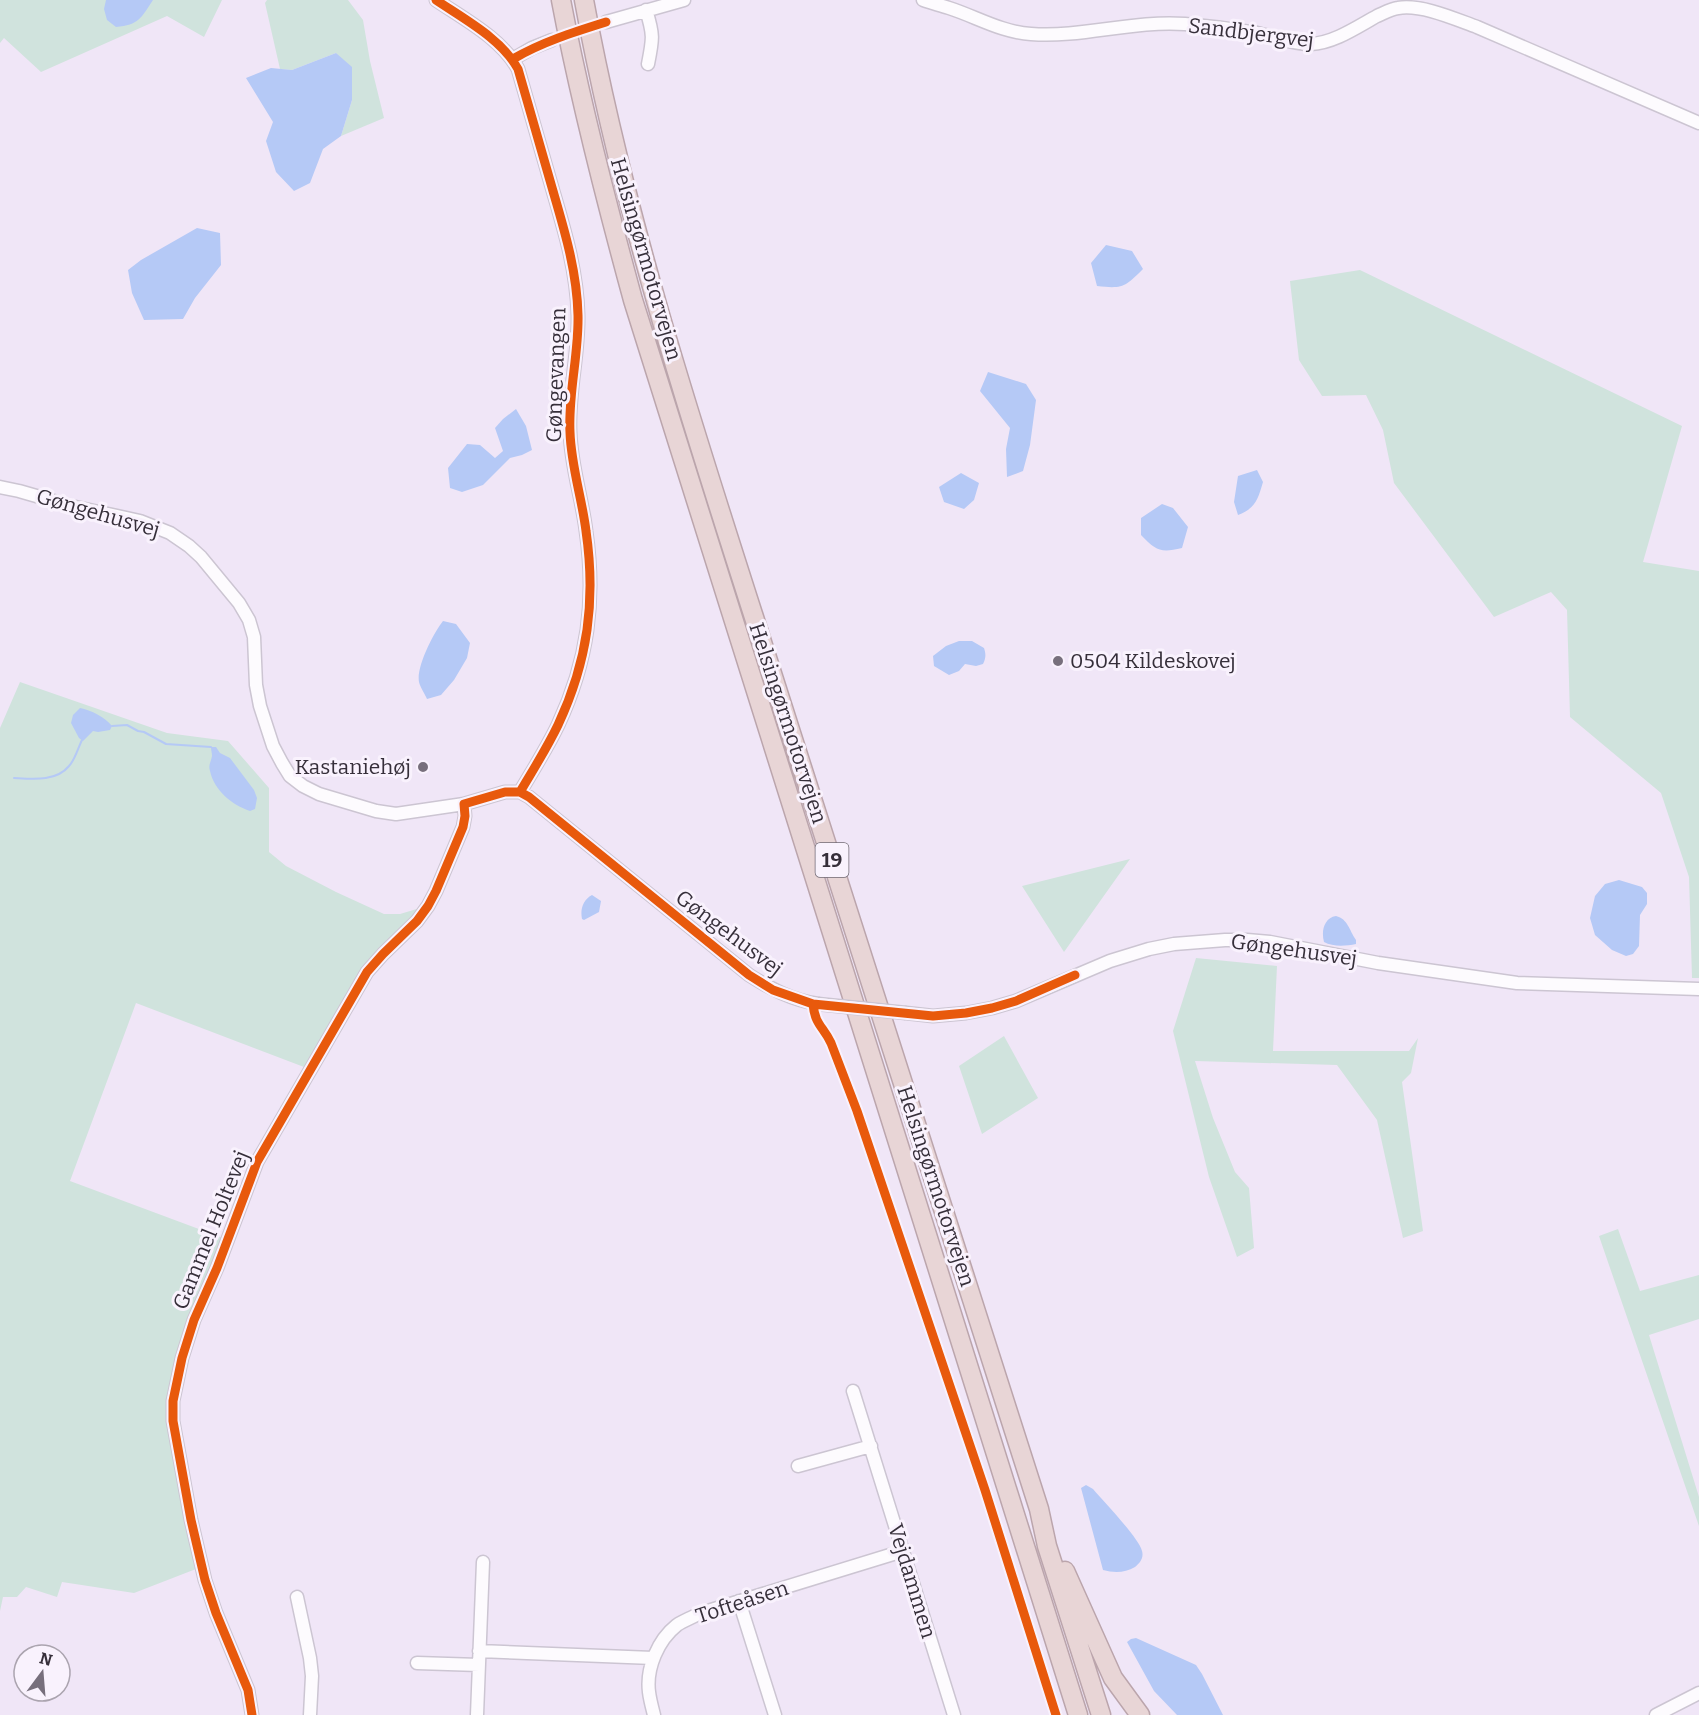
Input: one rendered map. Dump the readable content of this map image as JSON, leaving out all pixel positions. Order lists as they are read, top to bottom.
{
  "streets": {
    "highway": ["Helsingørmotorvejen", "19"],
    "street": [
      "Sandbjergvej",
      "Gøngevangen",
      "Gøngehusvej",
      "Gammel Holtevej",
      "Vejdammen",
      "Tofteåsen"
    ]
  },
  "crossings": [
    ["Gøngevangen", "Gøngehusvej"],
    ["Gøngehusvej", "Gammel Holtevej"],
    ["Vejdammen", "Tofteåsen"]
  ],
  "places": ["0504 Kildeskovej", "Kastaniehøj"],
  "north": "top"
}
